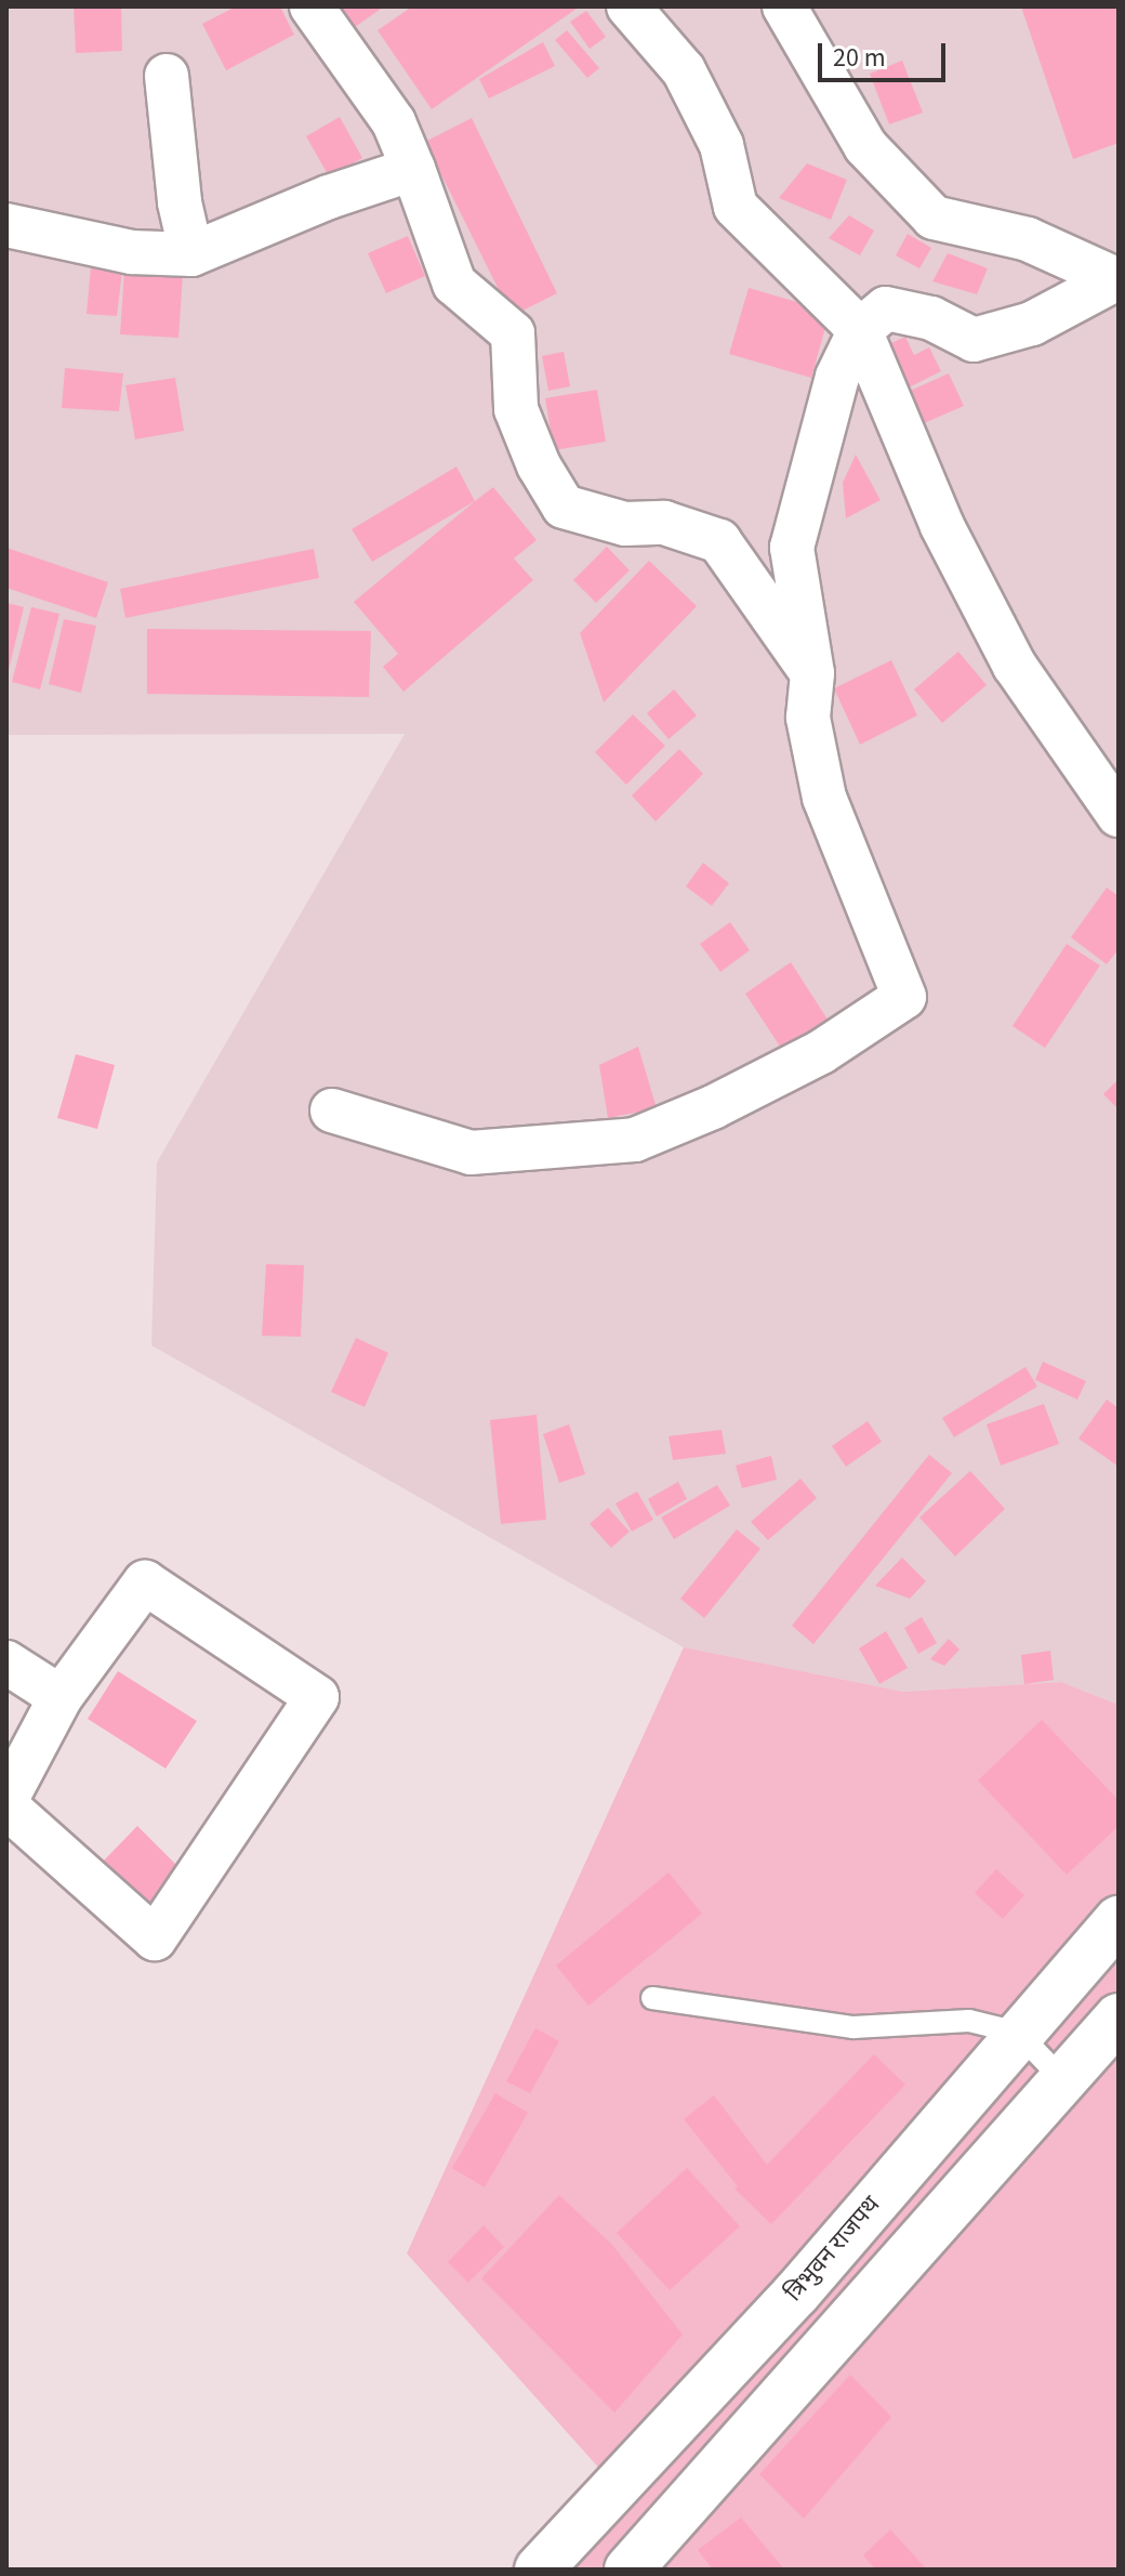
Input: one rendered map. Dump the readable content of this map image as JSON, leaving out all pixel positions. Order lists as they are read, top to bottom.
{
  "streets": {
    "highway": ["त्रिभुवन राजपथ"]
  },
  "scale_bar": "20 m"
}
